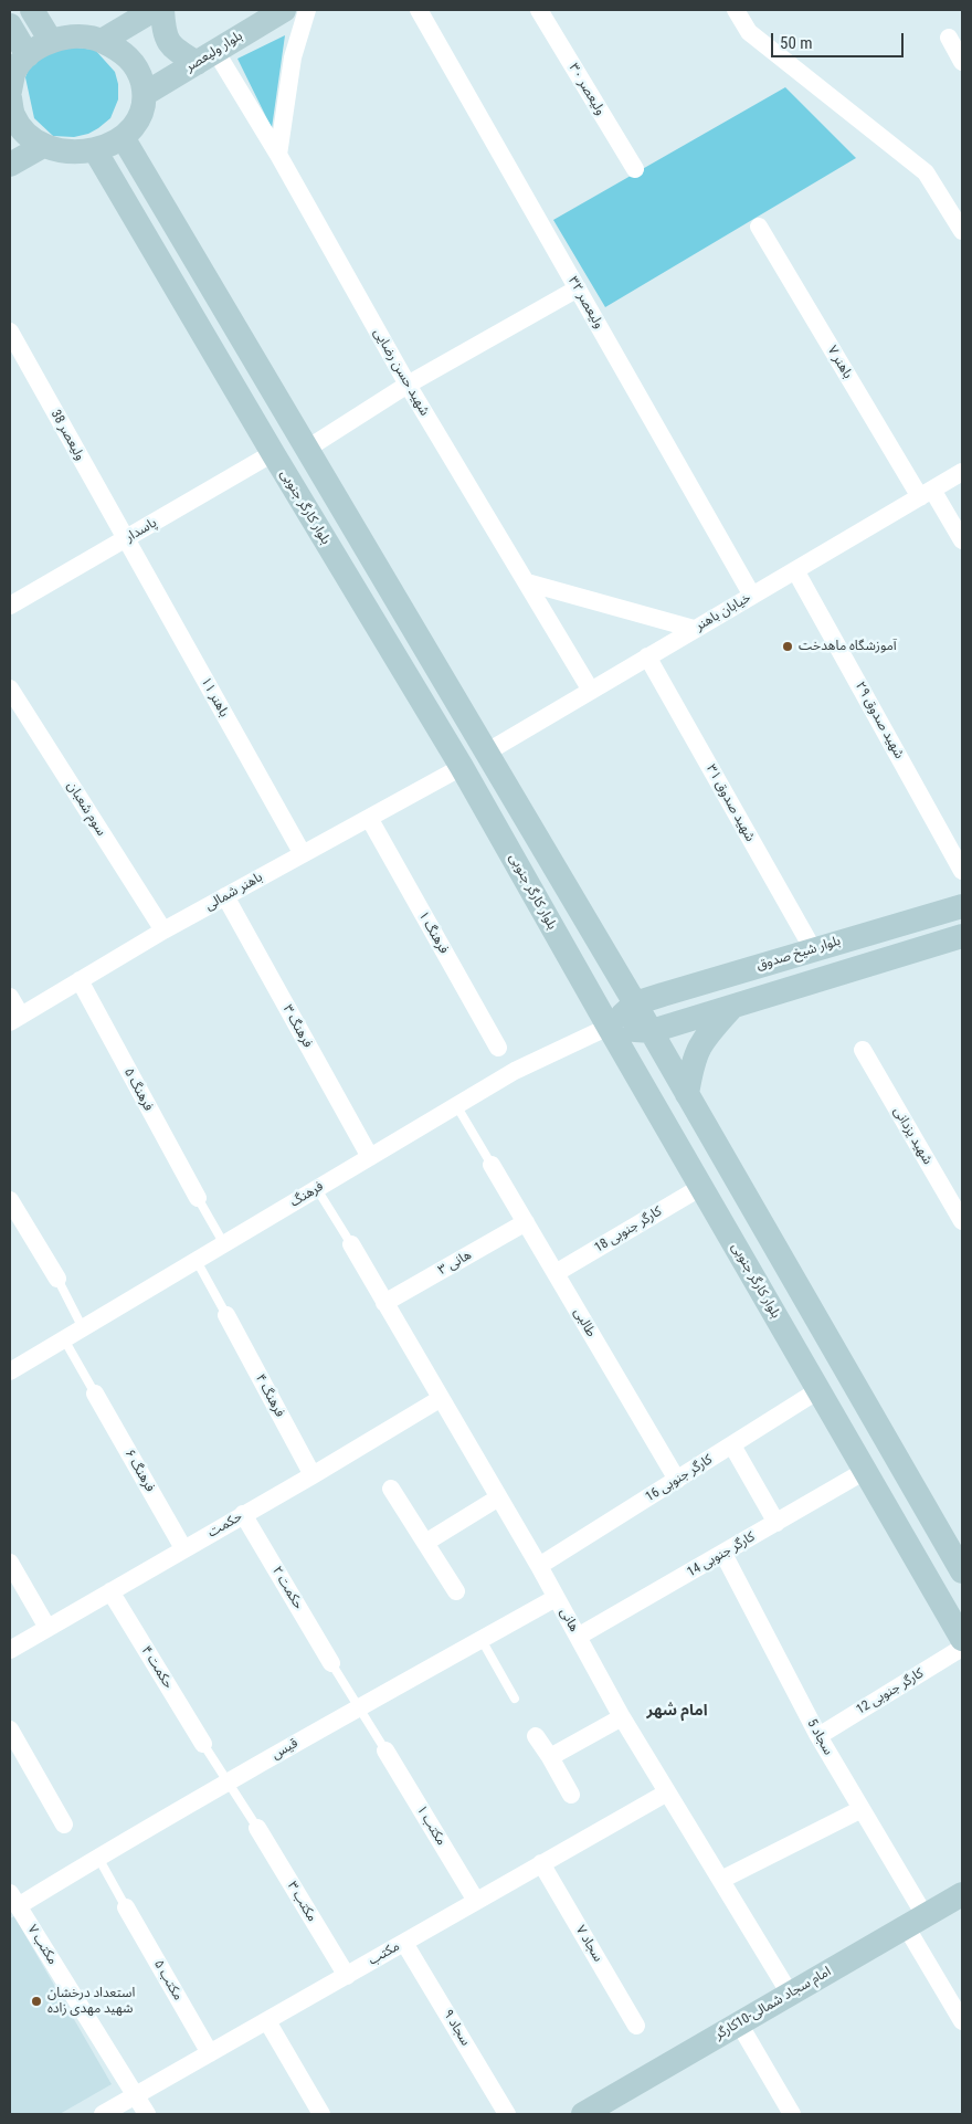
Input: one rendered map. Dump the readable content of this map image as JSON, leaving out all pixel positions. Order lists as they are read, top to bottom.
{
  "streets": {
    "main road": [
      "بلوار ولیعصر",
      "بلوار کارگر جنوبی",
      "بلوار شیخ صدوق",
      "امام سجاد شمالی-10کارگر"
    ],
    "street": [
      "ولیعصر ۳۰",
      "ولیعصر ۳۲",
      "باهنر ۷",
      "شهید حسن رضایی",
      "ولیعصر 38",
      "پاسدار",
      "خیابان باهنر",
      "باهنر ۱۱",
      "شهید صدوق ۲۹",
      "شهید صدوق ۳۱",
      "سوم شعبان",
      "باهنر شمالی",
      "فرهنگ ۱",
      "فرهنگ ۳",
      "فرهنگ ۵",
      "شهید یزدانی",
      "فرهنگ",
      "کارگر جنوبی 18",
      "هانی ۳",
      "طالبی",
      "فرهنگ ۴",
      "فرهنگ ۶",
      "کارگر جنوبی 16",
      "حکمت",
      "کارگر جنوبی 14",
      "حکمت ۲",
      "هانی",
      "حکمت ۴",
      "کارگر جنوبی 12",
      "سجاد 5",
      "قیس",
      "مکتب ۱",
      "مکتب ۳",
      "سجاد ۷",
      "مکتب ۷",
      "مکتب",
      "مکتب ۵",
      "سجاد ۹"
    ]
  },
  "crossings": [
    ["بلوار ولیعصر", "شهید حسن رضایی"],
    ["ولیعصر ۳۲", "خیابان باهنر"],
    ["باهنر ۷", "خیابان باهنر"],
    ["شهید حسن رضایی", "خیابان باهنر"],
    ["ولیعصر 38", "پاسدار"],
    ["ولیعصر 38", "باهنر ۱۱"],
    ["بلوار کارگر جنوبی", "پاسدار"],
    ["بلوار کارگر جنوبی", "باهنر شمالی"],
    ["بلوار کارگر جنوبی", "فرهنگ"],
    ["بلوار کارگر جنوبی", "کارگر جنوبی 18"],
    ["بلوار کارگر جنوبی", "کارگر جنوبی 16"],
    ["بلوار کارگر جنوبی", "کارگر جنوبی 14"],
    ["پاسدار", "باهنر ۱۱"],
    ["خیابان باهنر", "شهید صدوق ۲۹"],
    ["خیابان باهنر", "شهید صدوق ۳۱"],
    ["باهنر ۱۱", "باهنر شمالی"],
    ["شهید صدوق ۳۱", "بلوار شیخ صدوق"],
    ["سوم شعبان", "باهنر شمالی"],
    ["باهنر شمالی", "فرهنگ ۱"],
    ["باهنر شمالی", "فرهنگ ۳"],
    ["باهنر شمالی", "فرهنگ ۵"],
    ["فرهنگ ۳", "فرهنگ"],
    ["کارگر جنوبی 18", "طالبی"],
    ["هانی ۳", "طالبی"],
    ["هانی ۳", "هانی"],
    ["طالبی", "کارگر جنوبی 16"],
    ["فرهنگ ۴", "حکمت"],
    ["فرهنگ ۶", "حکمت"],
    ["کارگر جنوبی 16", "هانی"],
    ["حکمت", "حکمت ۲"],
    ["حکمت", "هانی"],
    ["حکمت", "حکمت ۴"],
    ["کارگر جنوبی 14", "هانی"],
    ["کارگر جنوبی 14", "سجاد 5"],
    ["هانی", "قیس"],
    ["هانی", "مکتب"],
    ["هانی", "امام سجاد شمالی-10کارگر"],
    ["کارگر جنوبی 12", "سجاد 5"],
    ["سجاد 5", "امام سجاد شمالی-10کارگر"],
    ["قیس", "مکتب ۷"],
    ["مکتب ۱", "مکتب"],
    ["مکتب ۳", "مکتب"],
    ["سجاد ۷", "مکتب"],
    ["مکتب ۷", "مکتب"],
    ["مکتب", "مکتب ۵"],
    ["مکتب", "سجاد ۹"]
  ],
  "districts": ["امام شهر"],
  "places": ["آموزشگاه ماهدخت", "استعداد درخشان شهید مهدی زاده"],
  "scale_bar": "50 m"
}
